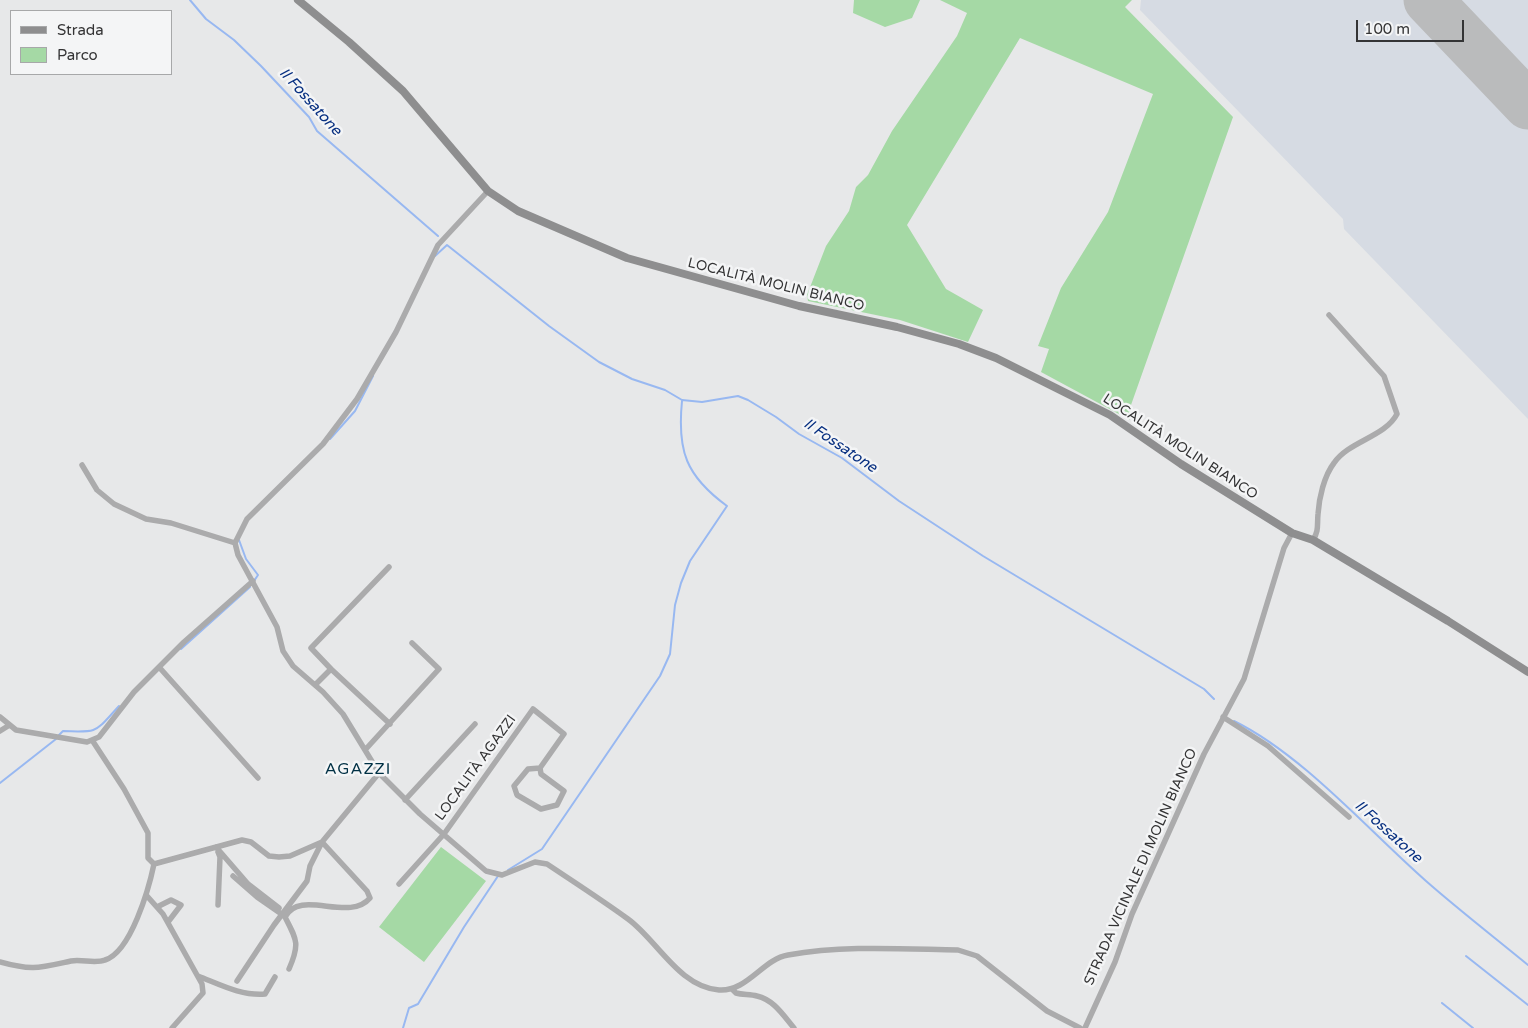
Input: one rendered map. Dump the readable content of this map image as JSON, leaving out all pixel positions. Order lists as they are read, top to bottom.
{
  "streets": {
    "street": ["LOCALITÀ MOLIN BIANCO", "LOCALITÀ AGAZZI", "STRADA VICINALE DI MOLIN BIANCO"]
  },
  "crossings": [
    ["LOCALITÀ MOLIN BIANCO", "STRADA VICINALE DI MOLIN BIANCO"]
  ],
  "districts": ["AGAZZI"],
  "water": ["Il Fossatone"],
  "legend": ["Strada", "Parco"],
  "scale_bar": "100 m"
}
